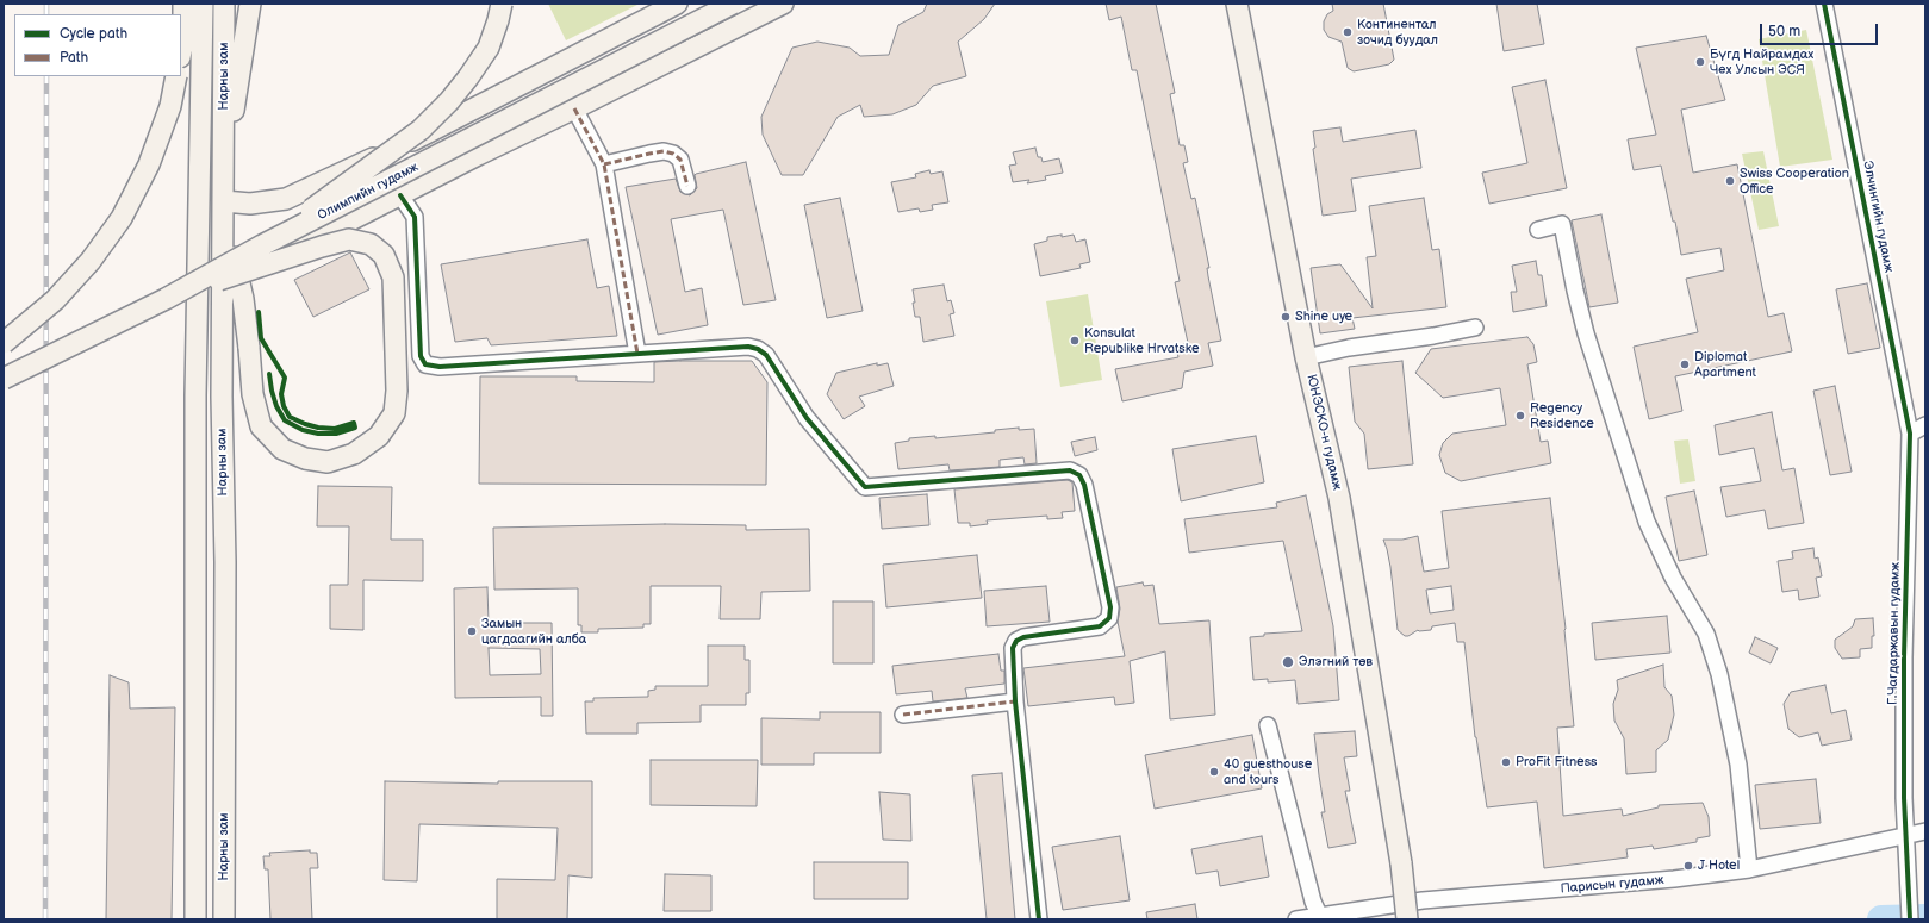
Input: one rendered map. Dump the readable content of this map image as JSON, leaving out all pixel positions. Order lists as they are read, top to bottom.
{
  "streets": {
    "main road": ["Нарны зам", "Олимпийн гудамж", "ЮНЭСКО-н гудамж"],
    "street": ["Элчингийн гудамж", "Г.Чагдаржавын гудамж", "Парисын гудамж"]
  },
  "crossings": [
    ["Элчингийн гудамж", "Г.Чагдаржавын гудамж"],
    ["Г.Чагдаржавын гудамж", "Парисын гудамж"]
  ],
  "places": [
    "Континентал зочид буудал",
    "Бүгд Найрамдах Чех Улсын ЭСЯ",
    "Swiss Cooperation Office",
    "Shine uye",
    "Konsulat Republike Hrvatske",
    "Diplomat Apartment",
    "Regency Residence",
    "Замын цагдаагийн алба",
    "Элэгний төв",
    "ProFit Fitness",
    "40 guesthouse and tours",
    "J Hotel"
  ],
  "legend": ["Cycle path", "Path"],
  "scale_bar": "50 m"
}
